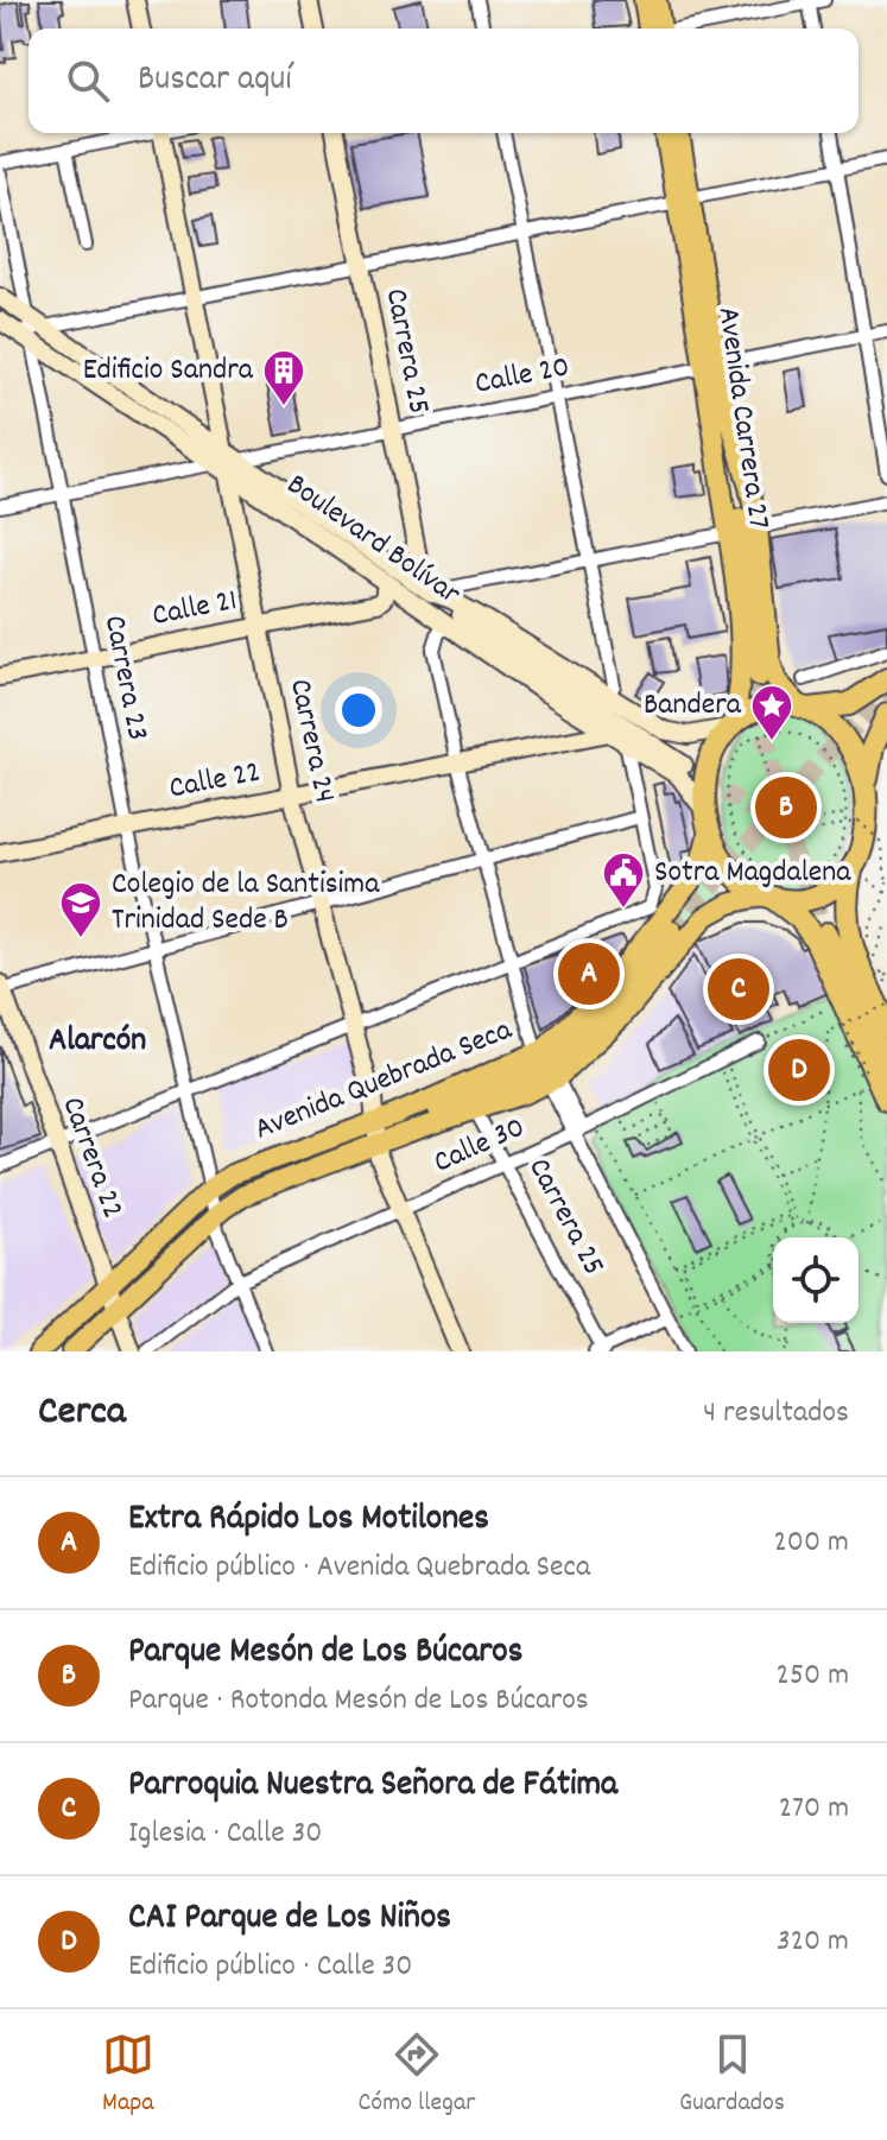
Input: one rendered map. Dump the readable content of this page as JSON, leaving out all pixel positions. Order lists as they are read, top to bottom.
{
  "streets": {
    "main road": ["Avenida Carrera 27", "Avenida Quebrada Seca"],
    "street": [
      "Carrera 25",
      "Calle 20",
      "Boulevard Bolívar",
      "Calle 21",
      "Carrera 23",
      "Carrera 24",
      "Calle 22",
      "Calle 30",
      "Carrera 22"
    ]
  },
  "crossings": [
    ["Carrera 25", "Calle 20"],
    ["Carrera 25", "Boulevard Bolívar"],
    ["Carrera 25", "Avenida Quebrada Seca"],
    ["Carrera 25", "Calle 30"],
    ["Calle 20", "Avenida Carrera 27"],
    ["Calle 20", "Boulevard Bolívar"],
    ["Calle 20", "Carrera 23"],
    ["Calle 20", "Carrera 24"],
    ["Avenida Carrera 27", "Boulevard Bolívar"],
    ["Boulevard Bolívar", "Calle 21"],
    ["Boulevard Bolívar", "Carrera 23"],
    ["Boulevard Bolívar", "Carrera 24"],
    ["Boulevard Bolívar", "Calle 22"],
    ["Boulevard Bolívar", "Avenida Quebrada Seca"],
    ["Calle 21", "Carrera 23"],
    ["Calle 21", "Carrera 24"],
    ["Carrera 23", "Calle 22"],
    ["Carrera 23", "Avenida Quebrada Seca"],
    ["Carrera 23", "Calle 30"],
    ["Carrera 24", "Calle 22"],
    ["Carrera 24", "Avenida Quebrada Seca"],
    ["Carrera 24", "Calle 30"],
    ["Avenida Quebrada Seca", "Carrera 22"]
  ],
  "districts": ["Alarcón"],
  "places": {
    "building": ["Edificio Sandra"],
    "place": ["Bandera"],
    "public building": ["Sotra Magdalena"],
    "school or university": ["Colegio de la Santisima Trinidad Sede B"]
  },
  "page": {
    "search": "Buscar aquí",
    "pins": [
      "B",
      "A",
      "C",
      "D"
    ],
    "heading": ["Cerca", "4 resultados"],
    "list": [
      {
        "mark": "A",
        "name": "Extra Rápido Los Motilones",
        "note": "Edificio público · Avenida Quebrada Seca",
        "value": "200 m"
      },
      {
        "mark": "B",
        "name": "Parque Mesón de Los Búcaros",
        "note": "Parque · Rotonda Mesón de Los Búcaros",
        "value": "250 m"
      },
      {
        "mark": "C",
        "name": "Parroquia Nuestra Señora de Fátima",
        "note": "Iglesia · Calle 30",
        "value": "270 m"
      },
      {
        "mark": "D",
        "name": "CAI Parque de Los Niños",
        "note": "Edificio público · Calle 30",
        "value": "320 m"
      }
    ],
    "nav": ["Mapa", "Cómo llegar", "Guardados"]
  }
}
